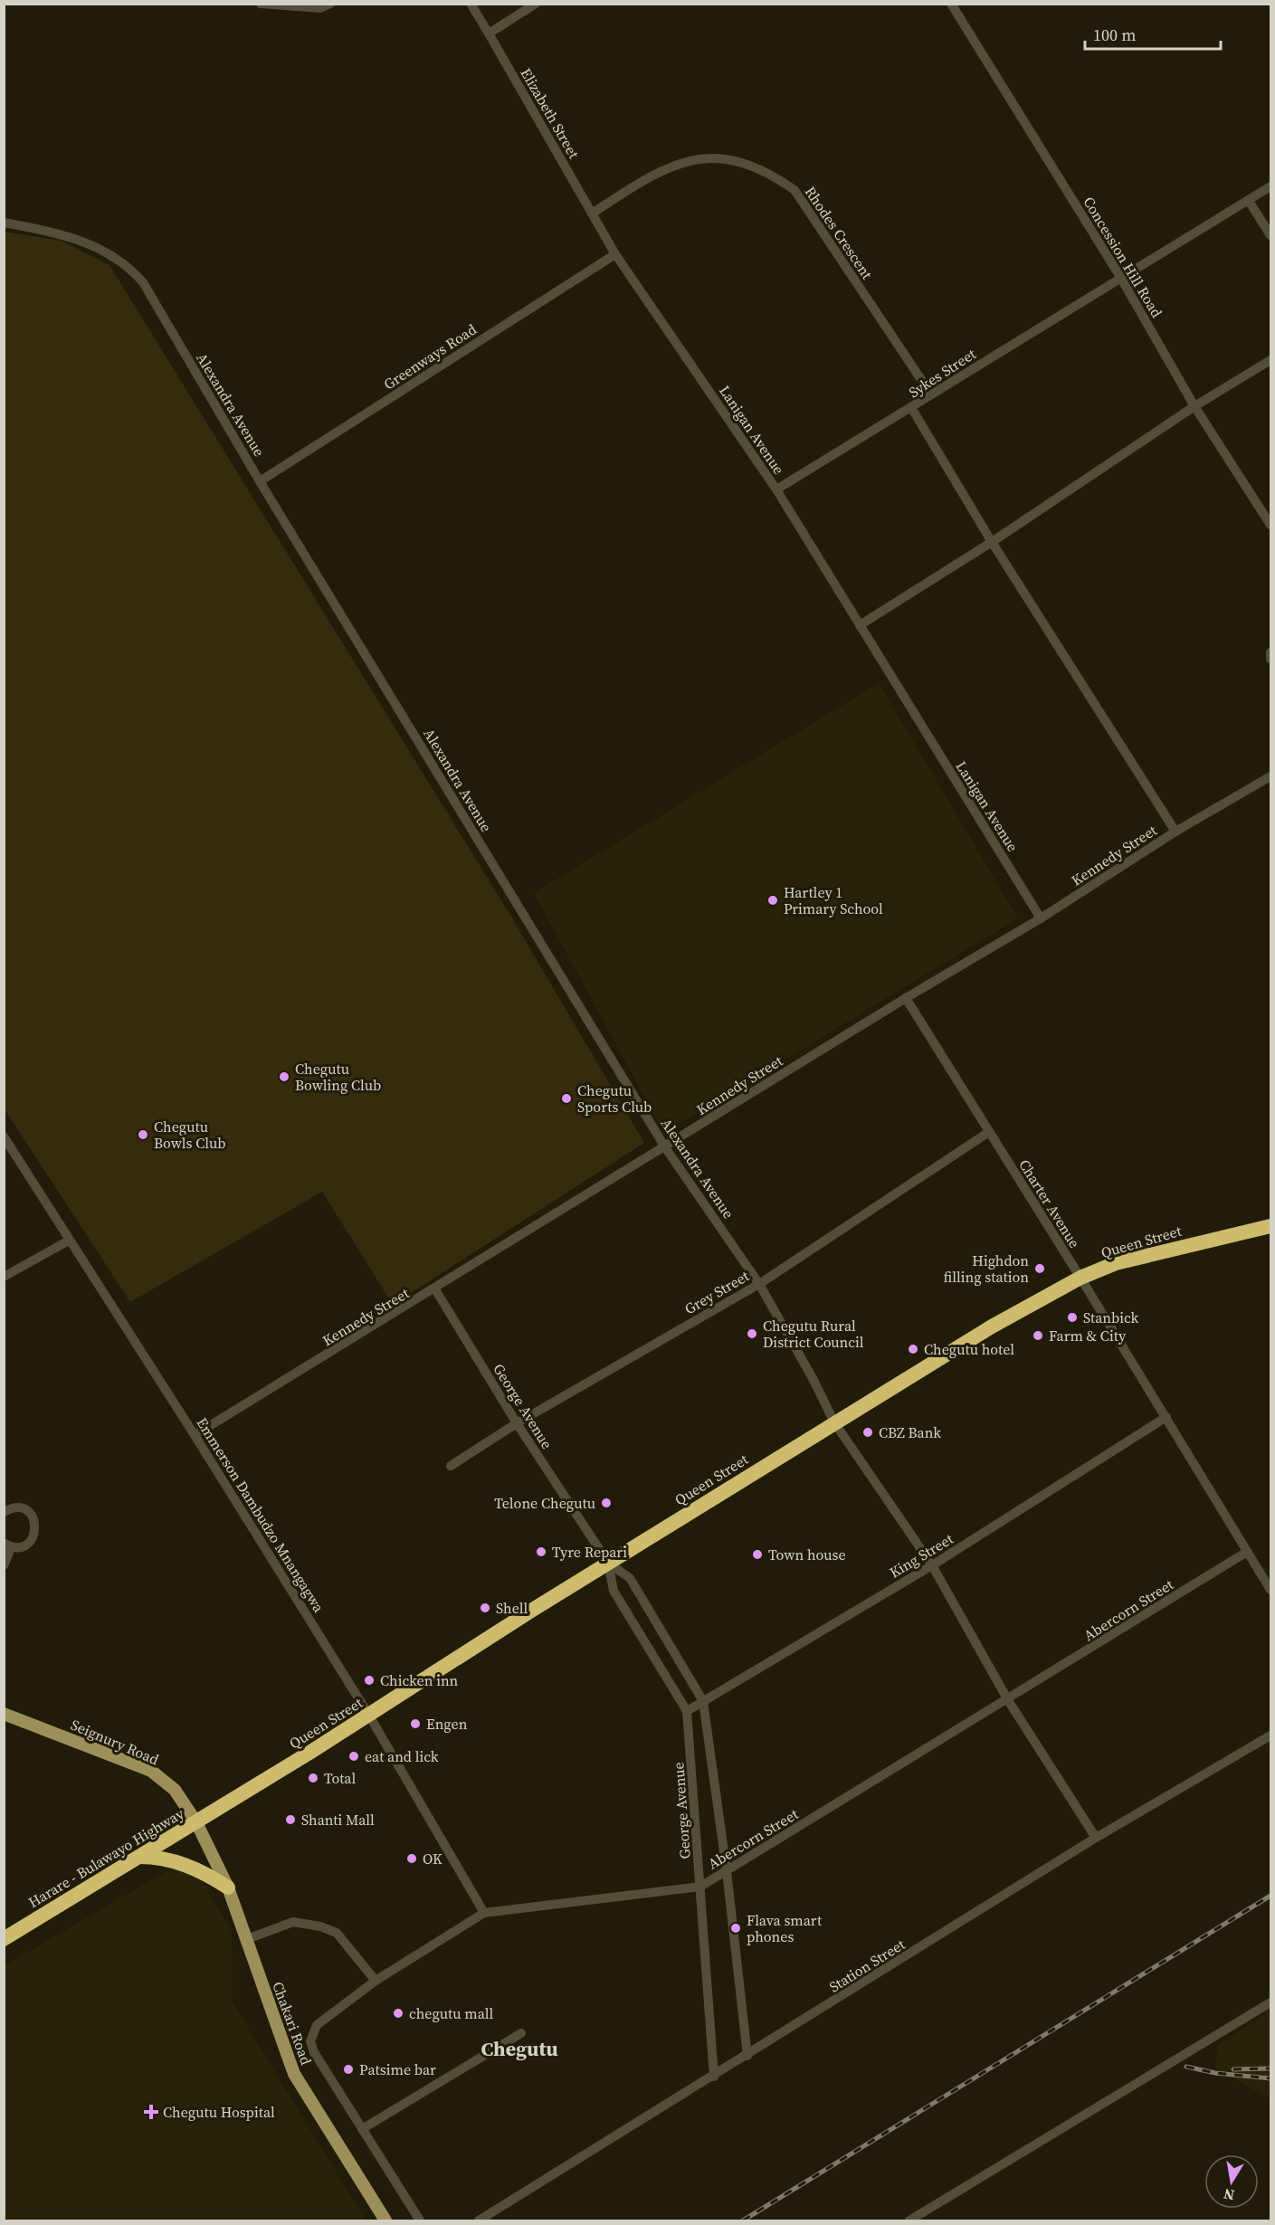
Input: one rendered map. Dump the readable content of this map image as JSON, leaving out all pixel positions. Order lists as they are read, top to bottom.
{
  "streets": {
    "highway": ["Queen Street", "Harare - Bulawayo Highway"],
    "main road": ["Seignury Road", "Chakari Road"],
    "street": [
      "Elizabeth Street",
      "Rhodes Crescent",
      "Concession Hill Road",
      "Greenways Road",
      "Sykes Street",
      "Alexandra Avenue",
      "Lanigan Avenue",
      "Kennedy Street",
      "Charter Avenue",
      "Grey Street",
      "George Avenue",
      "Emmerson Dambudzo Mnangagwa",
      "King Street",
      "Abercorn Street",
      "Station Street"
    ]
  },
  "crossings": [
    ["Elizabeth Street", "Rhodes Crescent"],
    ["Elizabeth Street", "Greenways Road"],
    ["Elizabeth Street", "Lanigan Avenue"],
    ["Rhodes Crescent", "Sykes Street"],
    ["Concession Hill Road", "Sykes Street"],
    ["Greenways Road", "Alexandra Avenue"],
    ["Greenways Road", "Lanigan Avenue"],
    ["Sykes Street", "Lanigan Avenue"],
    ["Alexandra Avenue", "Kennedy Street"],
    ["Alexandra Avenue", "Queen Street"],
    ["Alexandra Avenue", "Grey Street"],
    ["Alexandra Avenue", "King Street"],
    ["Alexandra Avenue", "Abercorn Street"],
    ["Alexandra Avenue", "Station Street"],
    ["Lanigan Avenue", "Kennedy Street"],
    ["Kennedy Street", "Charter Avenue"],
    ["Kennedy Street", "George Avenue"],
    ["Kennedy Street", "Emmerson Dambudzo Mnangagwa"],
    ["Charter Avenue", "Queen Street"],
    ["Charter Avenue", "Grey Street"],
    ["Charter Avenue", "King Street"],
    ["Charter Avenue", "Abercorn Street"],
    ["Queen Street", "George Avenue"],
    ["Queen Street", "Emmerson Dambudzo Mnangagwa"],
    ["Queen Street", "Seignury Road"],
    ["Queen Street", "Harare - Bulawayo Highway"],
    ["Queen Street", "Chakari Road"],
    ["Grey Street", "George Avenue"],
    ["George Avenue", "King Street"],
    ["George Avenue", "Abercorn Street"],
    ["George Avenue", "Station Street"],
    ["Emmerson Dambudzo Mnangagwa", "Abercorn Street"],
    ["Seignury Road", "Harare - Bulawayo Highway"],
    ["Seignury Road", "Chakari Road"],
    ["Harare - Bulawayo Highway", "Chakari Road"]
  ],
  "districts": ["Chegutu"],
  "places": {
    "other": [
      "Hartley 1 Primary School",
      "Chegutu Bowling Club",
      "Chegutu Sports Club",
      "Chegutu Bowls Club",
      "Highdon filling station",
      "Stanbick",
      "Chegutu Rural District Council",
      "Farm & City",
      "Chegutu hotel",
      "CBZ Bank",
      "Telone Chegutu",
      "Tyre Repari",
      "Town house",
      "Shell",
      "Chicken inn",
      "Engen",
      "eat and lick",
      "Total",
      "Shanti Mall",
      "OK",
      "Flava smart phones",
      "chegutu mall",
      "Patsime bar"
    ],
    "health": ["Chegutu Hospital"]
  },
  "scale_bar": "100 m",
  "north": "bottom"
}
